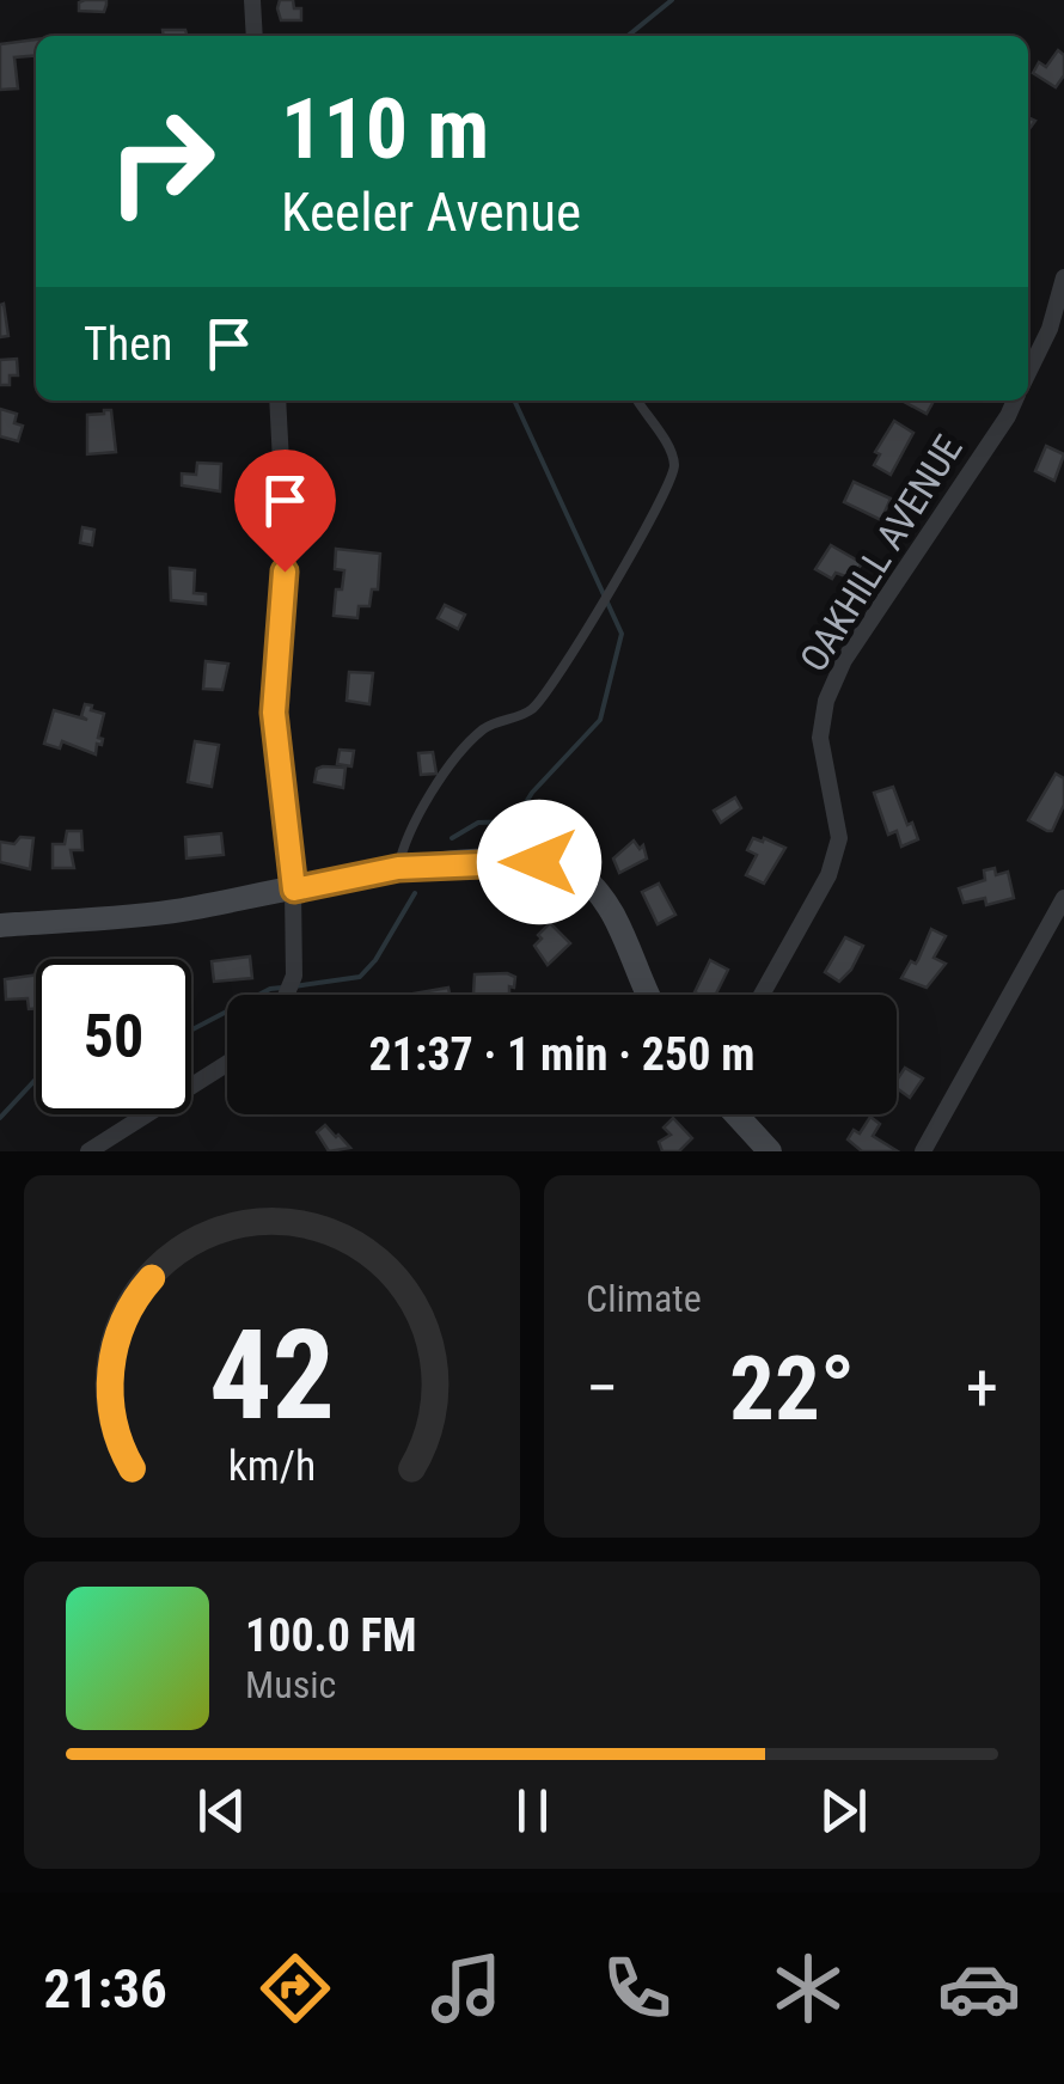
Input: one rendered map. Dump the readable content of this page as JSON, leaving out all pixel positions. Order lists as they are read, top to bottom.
{
  "streets": {
    "street": ["OAKHILL AVENUE"]
  },
  "page": {
    "turn": ["110 m", "Keeler Avenue"],
    "then": "Then",
    "limit": "50",
    "trip": "21:37 · 1 min · 250 m",
    "tile": "Climate",
    "heat": ["−", "22°", "+"],
    "song": ["100.0 FM", "Music"],
    "tabs": "21:36",
    "gauge": ["42", "km/h"]
  }
}
